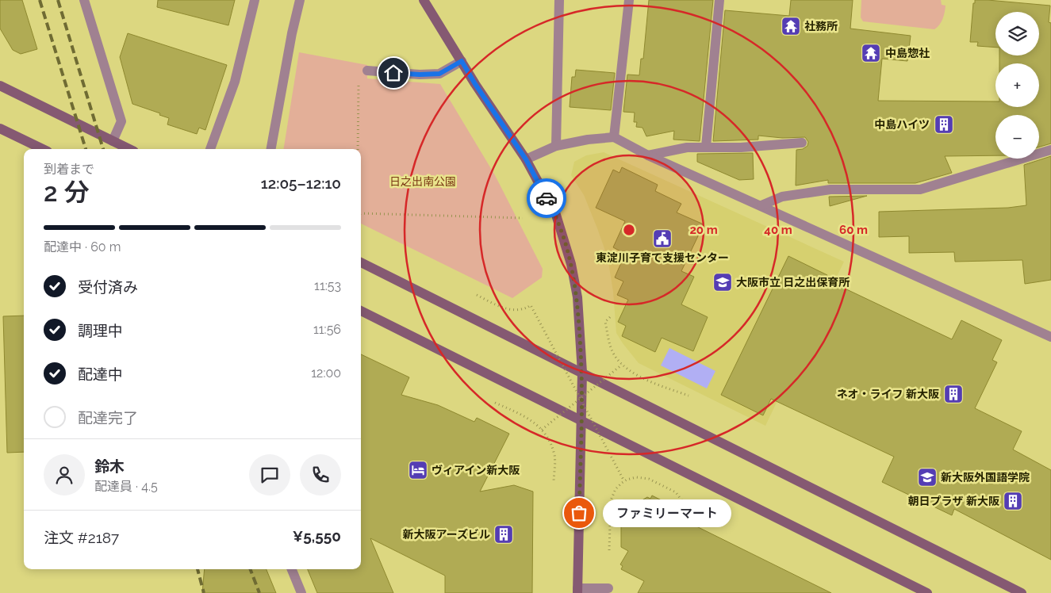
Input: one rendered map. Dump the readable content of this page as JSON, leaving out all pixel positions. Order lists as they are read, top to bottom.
{
  "parks": ["日之出南公園"],
  "places": {
    "temple": ["社務所", "中島惣社"],
    "building": [
      "中島ハイツ",
      "ネオ・ライフ 新大阪",
      "朝日プラザ 新大阪",
      "新大阪アーズビル"
    ],
    "public building": ["東淀川子育て支援センター"],
    "school or university": ["大阪市立 日之出保育所", "新大阪外国語学院"],
    "hotel": ["ヴィアイン新大阪"],
    "other": ["ファミリーマート"]
  },
  "page": {
    "map_buttons": ["+", "−"],
    "heading": ["2 分", "到着まで", "12:05–12:10"],
    "panel": [
      "鈴木",
      "配達員 · 4.5",
      "注文 #2187",
      "¥5,550"
    ],
    "bar": "配達中 · 60 m",
    "list": [
      ["受付済み", "11:53"],
      ["調理中", "11:56"],
      ["配達中", "12:00"],
      "配達完了"
    ],
    "bubble": "ファミリーマート"
  },
  "rings": ["20 m", "40 m", "60 m"]
}
